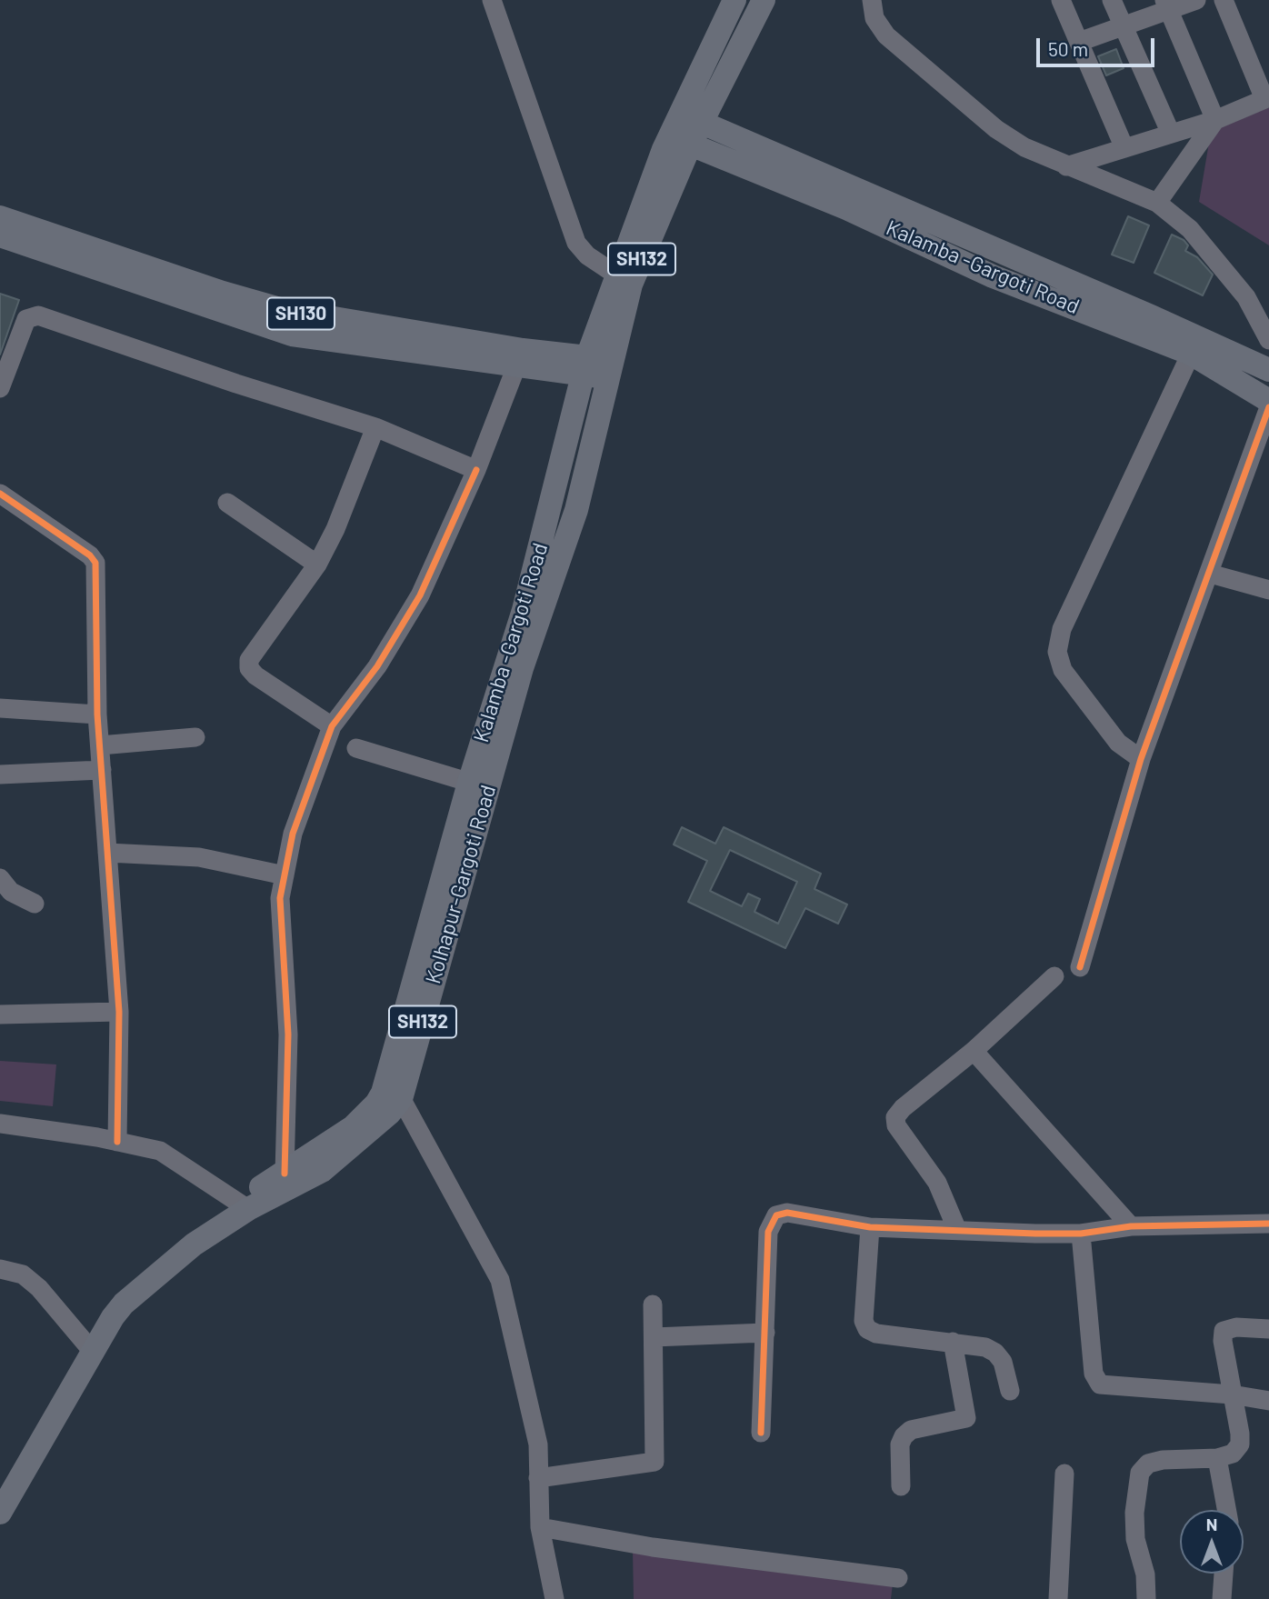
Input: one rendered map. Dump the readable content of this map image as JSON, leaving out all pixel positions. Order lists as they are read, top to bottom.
{
  "streets": {
    "main road": [
      "SH132",
      "Kalamba -Gargoti Road",
      "SH130",
      "Kolhapur-Gargoti Road"
    ]
  },
  "crossings": [
    ["Kalamba -Gargoti Road", "SH130"],
    ["Kalamba -Gargoti Road", "Kolhapur-Gargoti Road"],
    ["SH130", "Kolhapur-Gargoti Road"]
  ],
  "scale_bar": "50 m",
  "north": "top"
}
